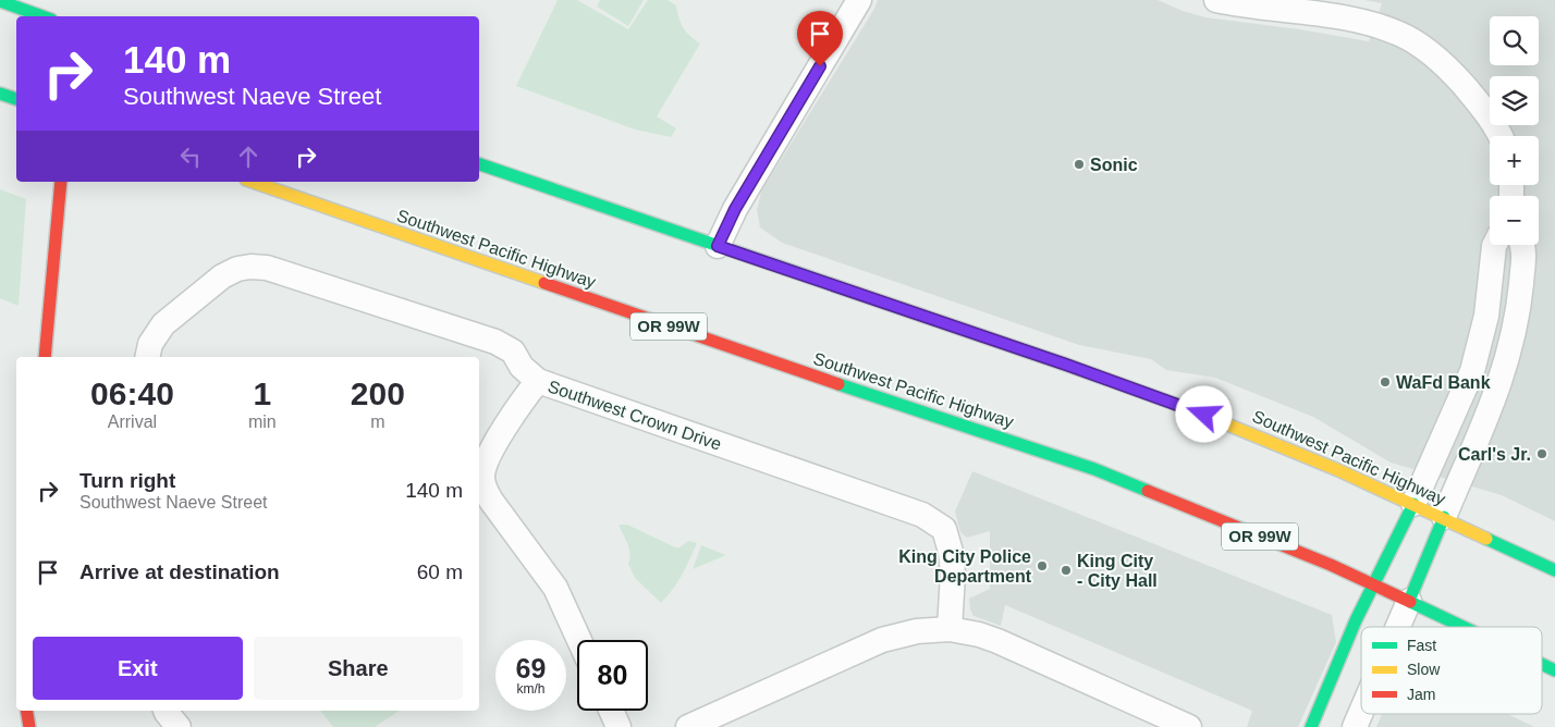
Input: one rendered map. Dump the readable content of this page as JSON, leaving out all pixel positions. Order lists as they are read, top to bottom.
{
  "streets": {
    "main road": ["Southwest Pacific Highway", "OR 99W"],
    "street": ["Southwest Crown Drive"]
  },
  "places": [
    "Sonic",
    "WaFd Bank",
    "Carl's Jr.",
    "King City Police Department",
    "King City - City Hall"
  ],
  "legend": ["Fast", "Slow", "Jam"],
  "page": {
    "map_buttons": ["+", "−"],
    "turn": ["140 m", "Southwest Naeve Street"],
    "eta": [
      "06:40",
      "Arrival",
      "1",
      "min",
      "200",
      "m"
    ],
    "list": [
      {
        "name": "Turn right",
        "note": "Southwest Naeve Street",
        "value": "140 m"
      },
      {
        "name": "Arrive at destination",
        "value": "60 m"
      }
    ],
    "buttons": ["Exit", "Share"],
    "speed": "69 km/h",
    "limit": "80"
  }
}
